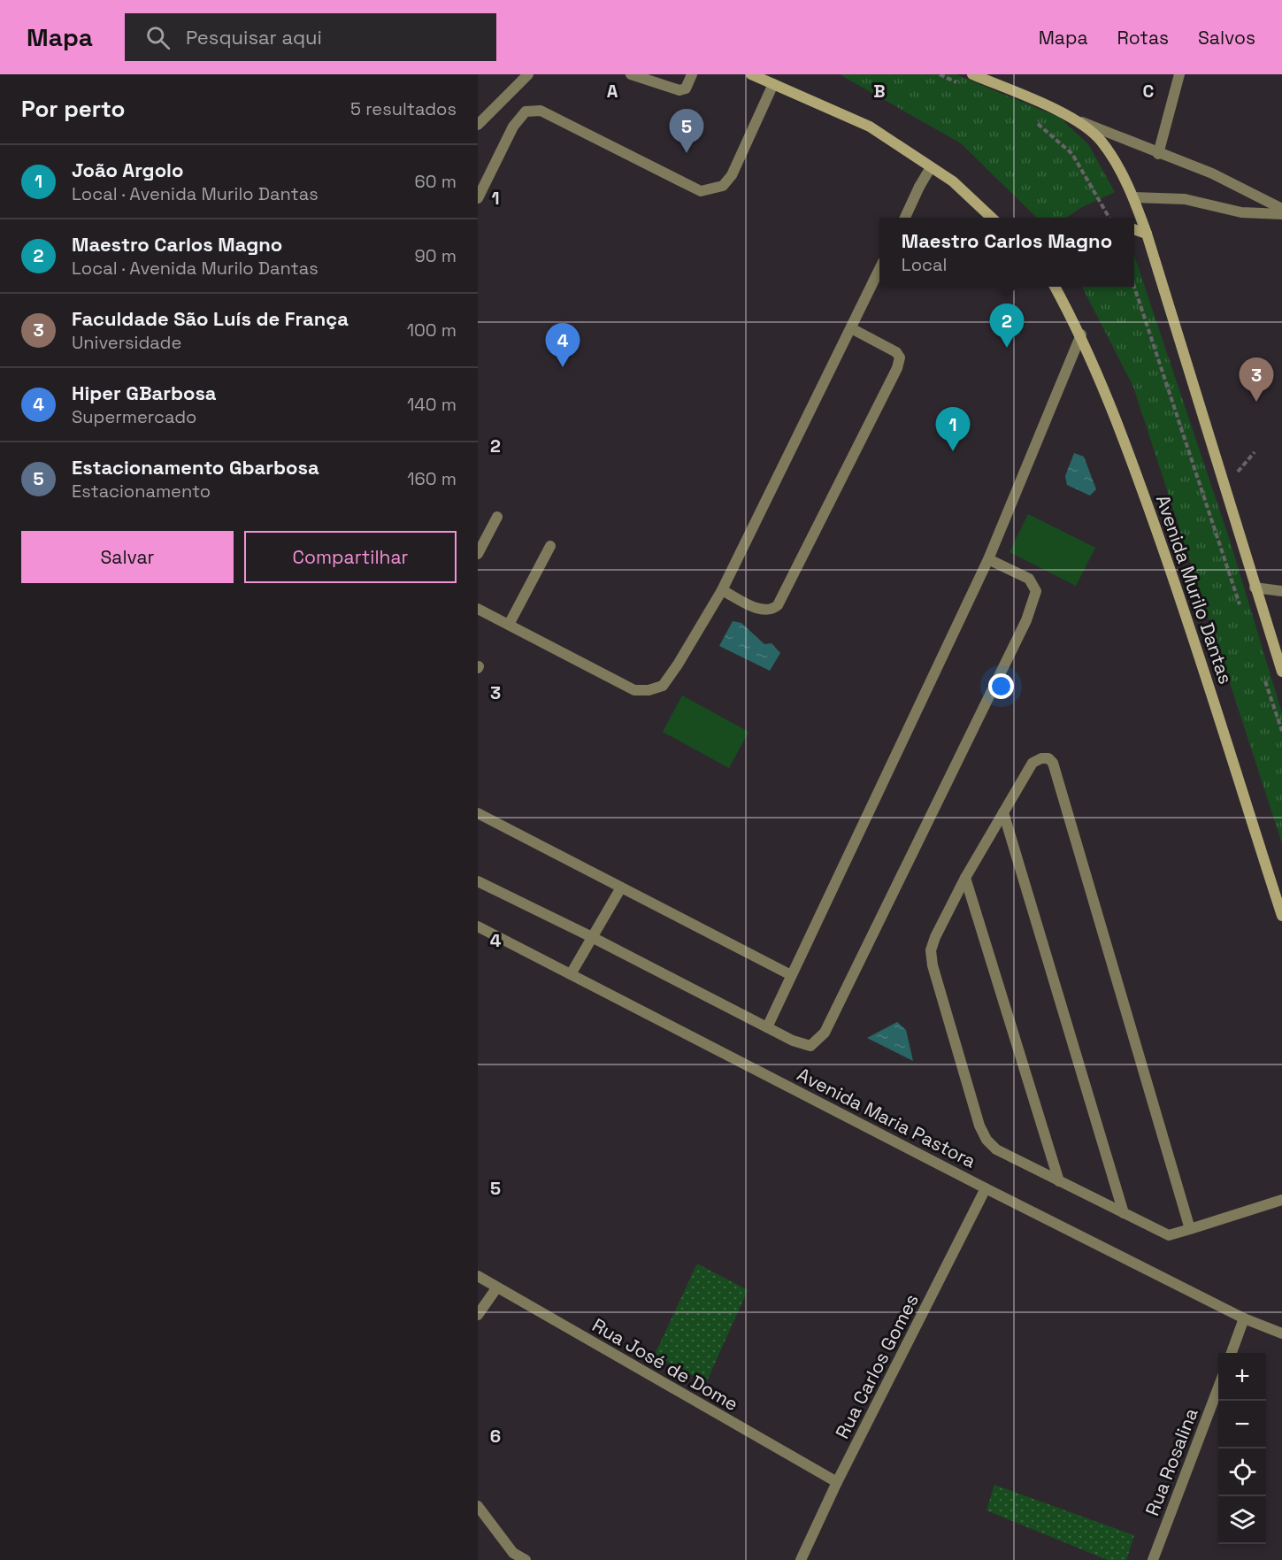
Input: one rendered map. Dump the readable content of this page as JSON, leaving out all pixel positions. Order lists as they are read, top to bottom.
{
  "streets": {
    "main road": ["Avenida Murilo Dantas"],
    "street": [
      "Avenida Maria Pastora",
      "Rua José de Dome",
      "Rua Carlos Gomes",
      "Rua Rosalina"
    ]
  },
  "crossings": [
    ["Avenida Maria Pastora", "Rua Carlos Gomes"],
    ["Rua José de Dome", "Rua Carlos Gomes"]
  ],
  "page": {
    "header": "Mapa",
    "search": "Pesquisar aqui",
    "nav": ["Mapa", "Rotas", "Salvos"],
    "heading": ["Por perto", "5 resultados"],
    "pins": [
      "5",
      "2",
      "4",
      "3",
      "1"
    ],
    "list": [
      {
        "mark": "1",
        "name": "João Argolo",
        "note": "Local · Avenida Murilo Dantas",
        "value": "60 m"
      },
      {
        "mark": "2",
        "name": "Maestro Carlos Magno",
        "note": "Local · Avenida Murilo Dantas",
        "value": "90 m"
      },
      {
        "mark": "3",
        "name": "Faculdade São Luís de França",
        "note": "Universidade",
        "value": "100 m"
      },
      {
        "mark": "4",
        "name": "Hiper GBarbosa",
        "note": "Supermercado",
        "value": "140 m"
      },
      {
        "mark": "5",
        "name": "Estacionamento Gbarbosa",
        "note": "Estacionamento",
        "value": "160 m"
      }
    ],
    "popup": ["Maestro Carlos Magno", "Local"],
    "buttons": ["Salvar", "Compartilhar"],
    "map_buttons": ["+", "−"]
  },
  "grid": {
    "columns": ["A", "B", "C"],
    "rows": [
      "1",
      "2",
      "3",
      "4",
      "5",
      "6"
    ]
  }
}
